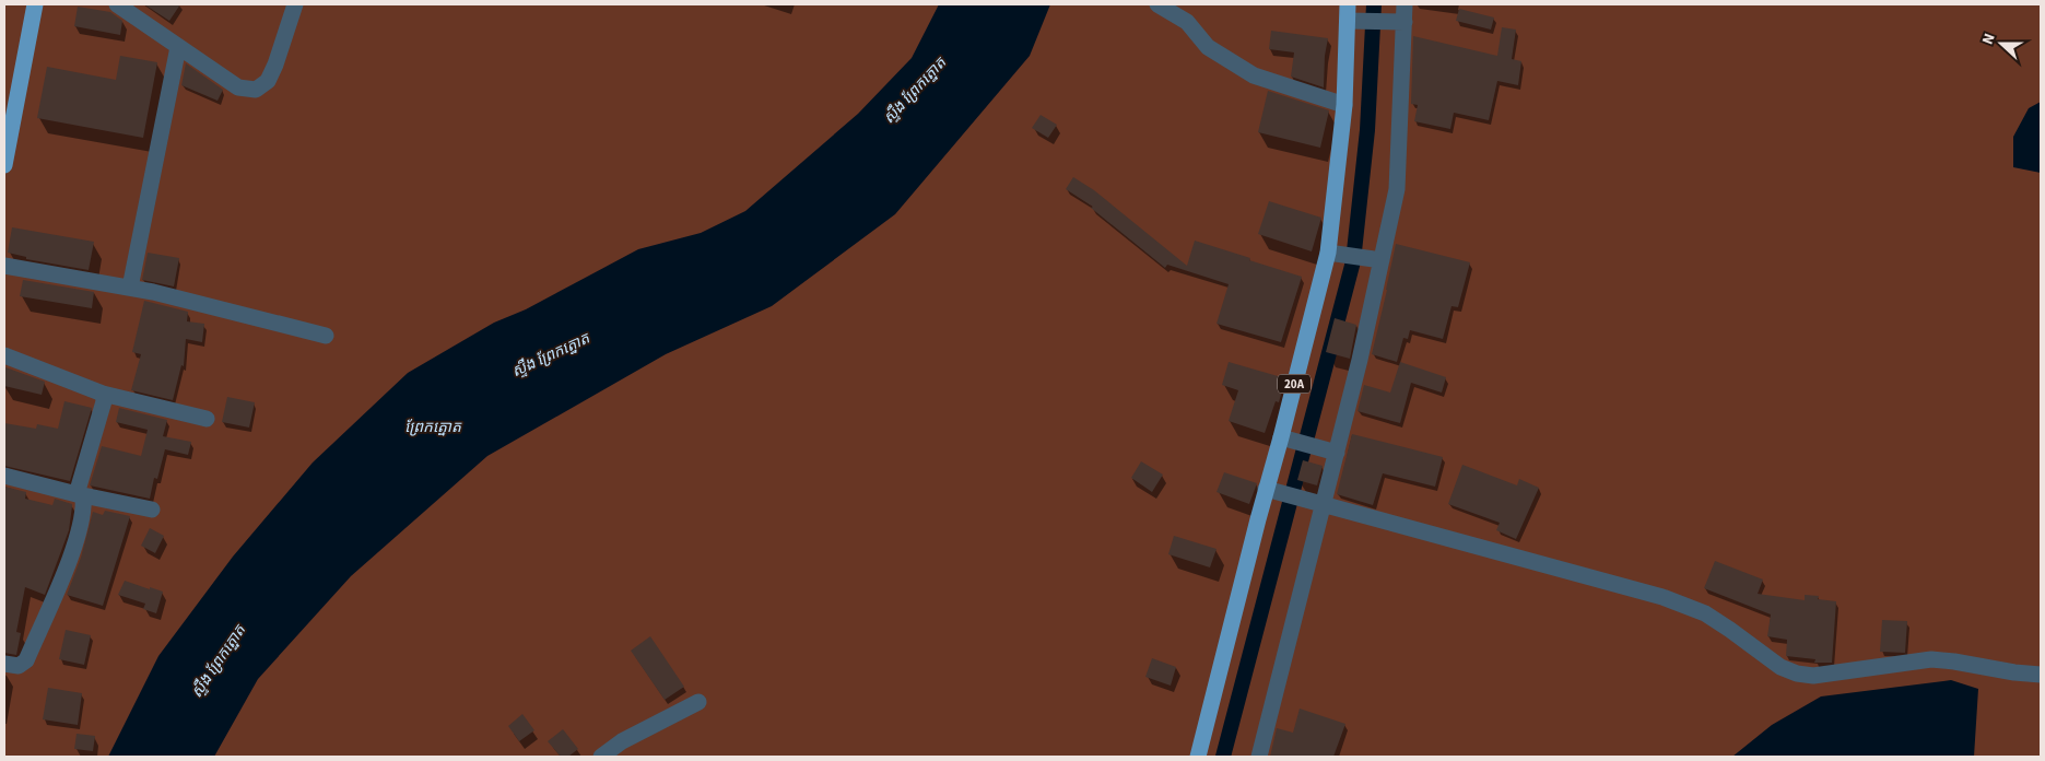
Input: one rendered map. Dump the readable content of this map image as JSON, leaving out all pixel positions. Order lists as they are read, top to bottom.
{
  "streets": {
    "main road": ["20A"]
  },
  "water": ["ស្ទឹង ព្រែកត្នោត", "ព្រែកត្នោត"],
  "north": "left"
}
